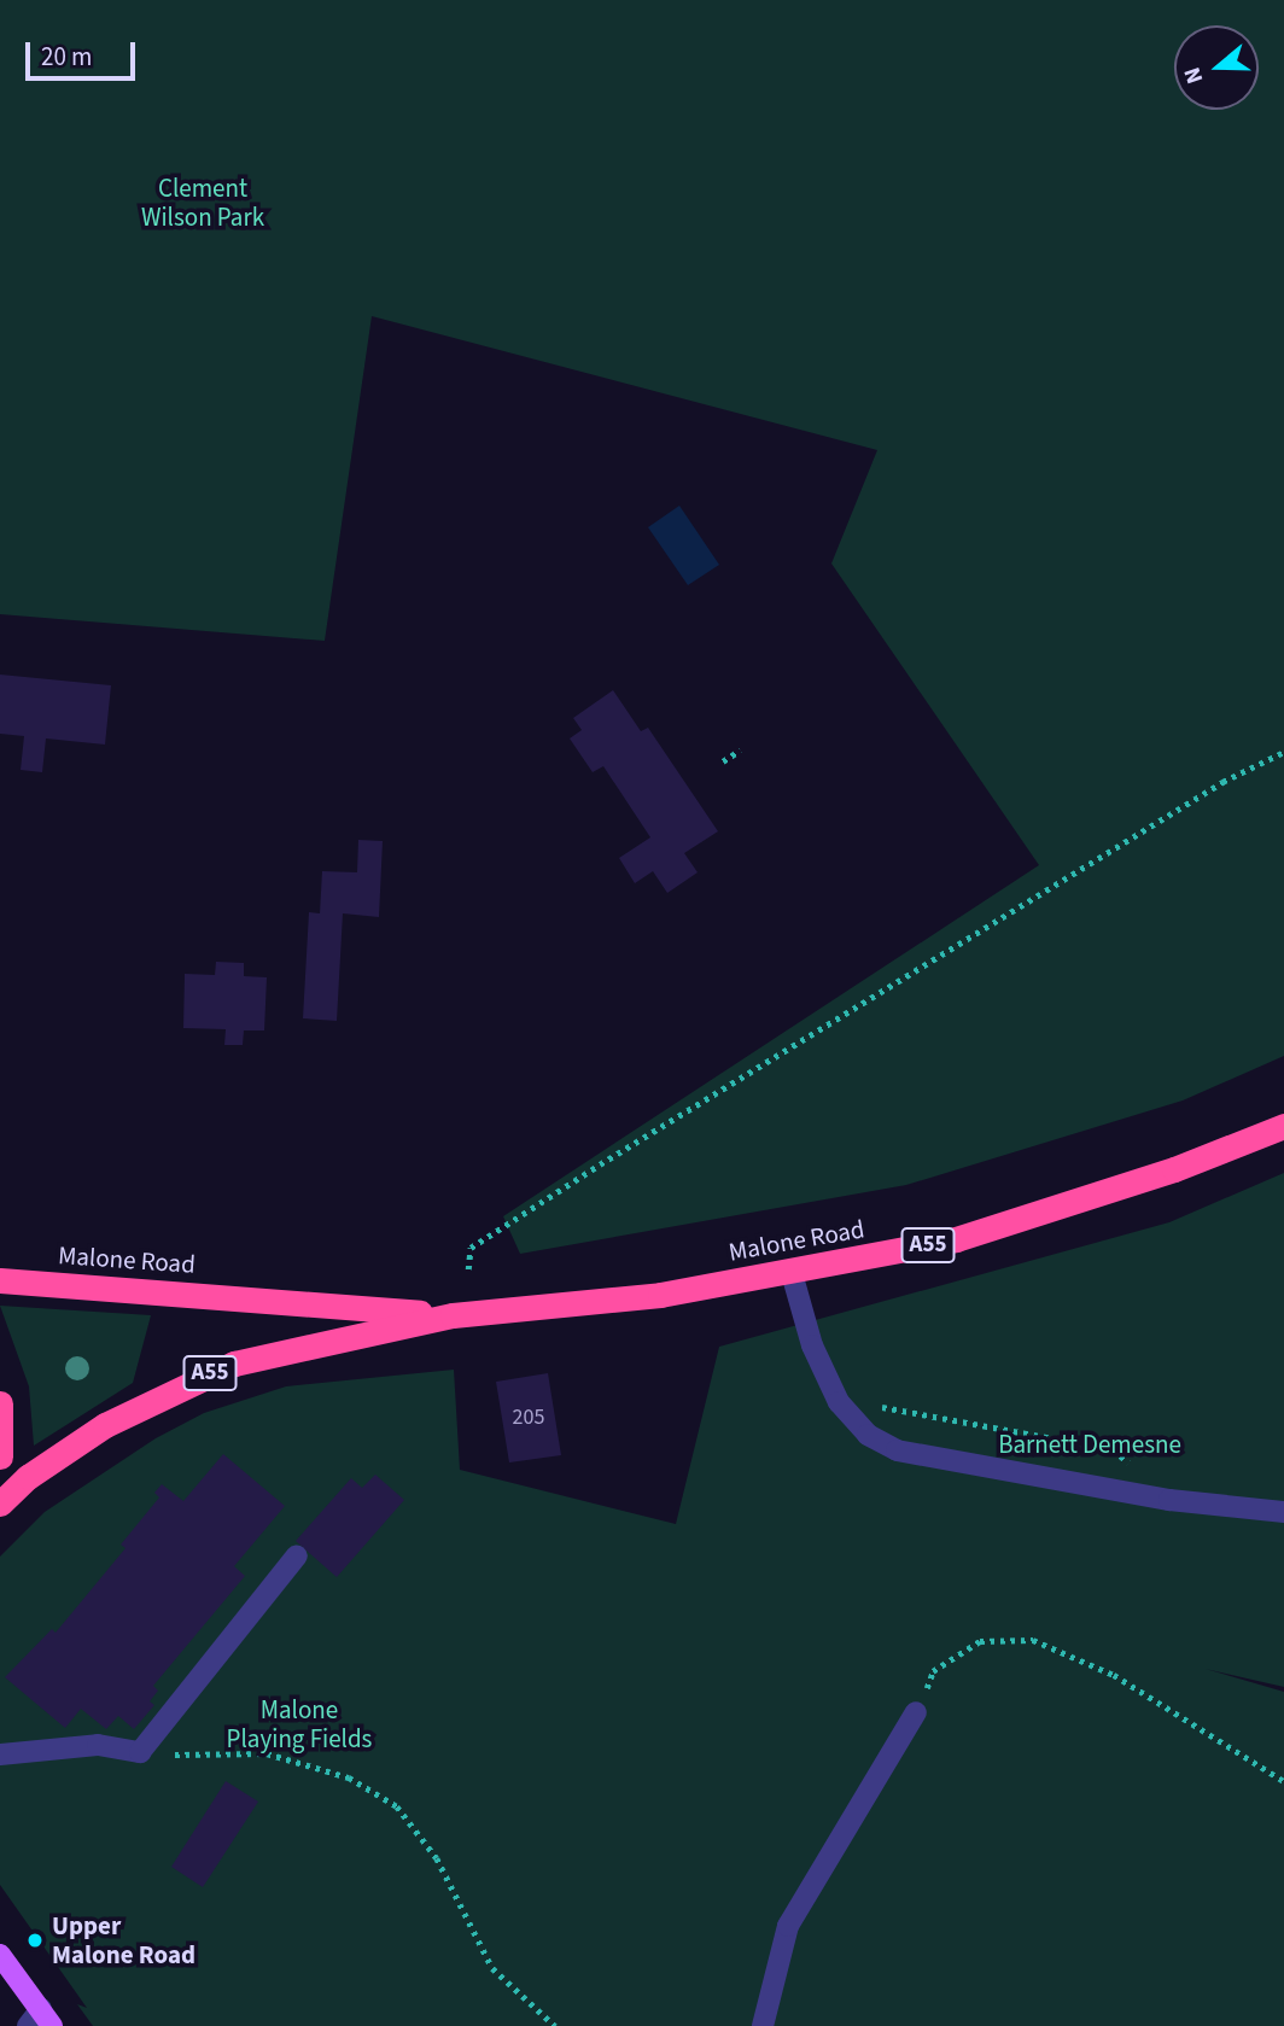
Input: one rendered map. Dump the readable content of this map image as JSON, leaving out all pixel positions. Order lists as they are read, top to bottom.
{
  "streets": {
    "highway": ["Malone Road", "A55"]
  },
  "parks": ["Clement Wilson Park", "Barnett Demesne", "Malone Playing Fields"],
  "places": ["Upper Malone Road"],
  "house_numbers": ["205"],
  "scale_bar": "20 m",
  "north": "left"
}
